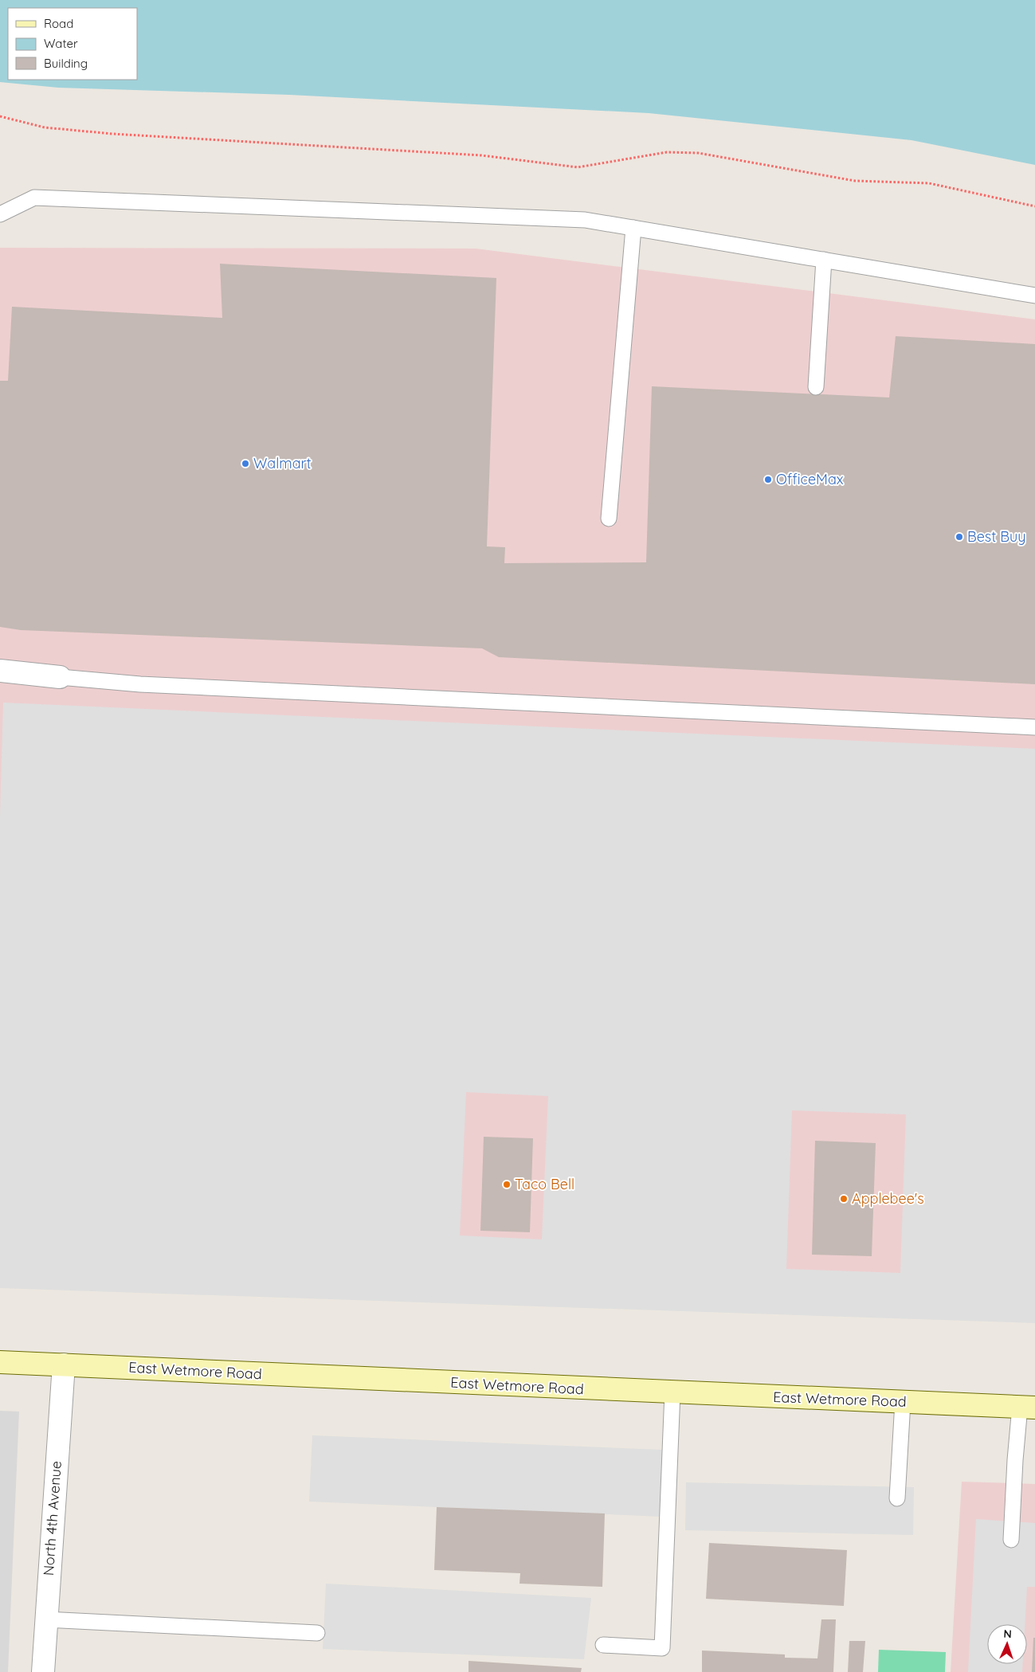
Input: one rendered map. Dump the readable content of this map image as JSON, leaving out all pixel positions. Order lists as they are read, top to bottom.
{
  "streets": {
    "main road": ["East Wetmore Road"],
    "street": ["North 4th Avenue"]
  },
  "crossings": [
    ["East Wetmore Road", "North 4th Avenue"]
  ],
  "places": [
    "Walmart",
    "OfficeMax",
    "Best Buy",
    "Taco Bell",
    "Applebee's"
  ],
  "legend": ["Road", "Water", "Building"],
  "north": "top"
}
